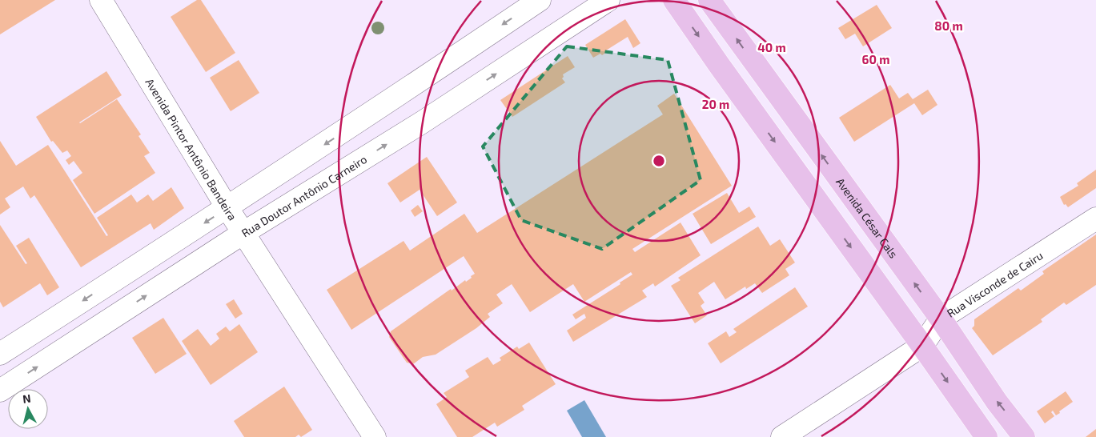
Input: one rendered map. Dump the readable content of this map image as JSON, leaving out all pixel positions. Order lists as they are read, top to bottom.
{
  "streets": {
    "main road": ["Avenida César Cals"],
    "street": ["Avenida Pintor Antônio Bandeira", "Rua Doutor Antônio Carneiro", "Rua Visconde de Cairu"]
  },
  "crossings": [
    ["Avenida Pintor Antônio Bandeira", "Rua Doutor Antônio Carneiro"],
    ["Avenida César Cals", "Rua Visconde de Cairu"]
  ],
  "north": "top",
  "rings": [
    "80 m",
    "40 m",
    "60 m",
    "20 m"
  ]
}
